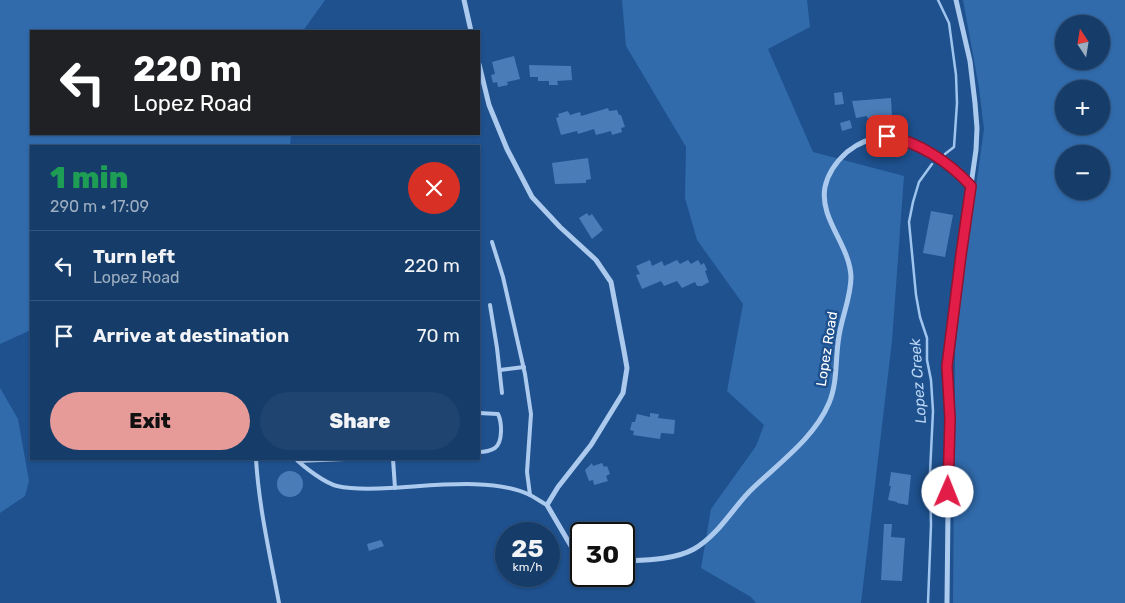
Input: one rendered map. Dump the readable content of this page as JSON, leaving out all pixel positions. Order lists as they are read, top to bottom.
{
  "streets": {
    "street": ["Lopez Road"]
  },
  "water": ["Lopez Creek"],
  "north": "top",
  "page": {
    "map_buttons": ["+", "−"],
    "turn": ["220 m", "Lopez Road"],
    "heading": ["1 min", "290 m · 17:09"],
    "list": [
      {
        "name": "Turn left",
        "note": "Lopez Road",
        "value": "220 m"
      },
      {
        "name": "Arrive at destination",
        "value": "70 m"
      }
    ],
    "buttons": ["Exit", "Share"],
    "speed": "25 km/h",
    "limit": "30"
  }
}
